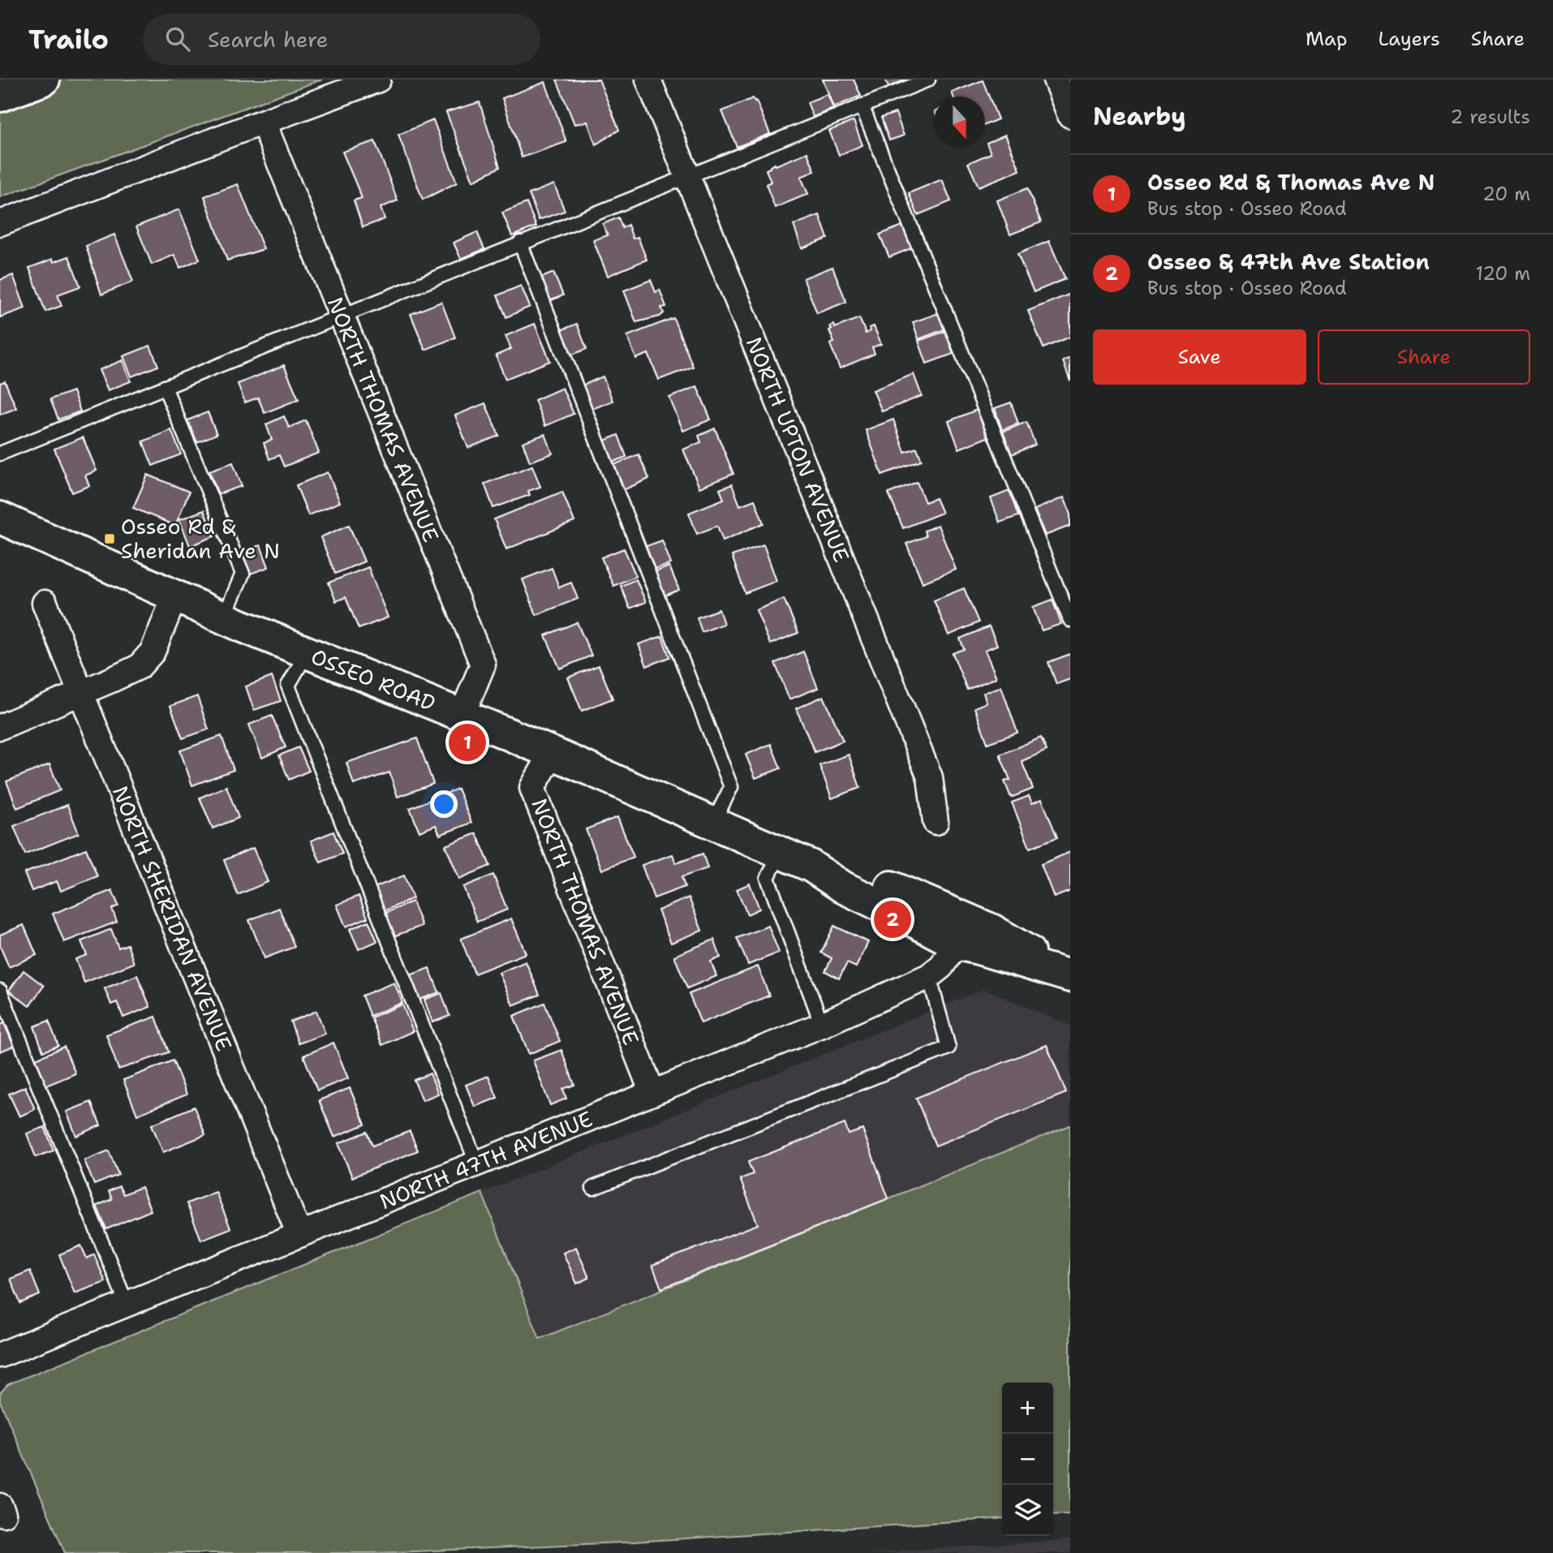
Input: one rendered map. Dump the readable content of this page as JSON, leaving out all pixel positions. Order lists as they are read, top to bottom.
{
  "streets": {
    "main road": ["OSSEO ROAD"],
    "street": [
      "NORTH THOMAS AVENUE",
      "NORTH UPTON AVENUE",
      "NORTH SHERIDAN AVENUE",
      "NORTH 47TH AVENUE"
    ]
  },
  "crossings": [
    ["NORTH THOMAS AVENUE", "OSSEO ROAD"],
    ["NORTH THOMAS AVENUE", "NORTH 47TH AVENUE"],
    ["OSSEO ROAD", "NORTH 47TH AVENUE"],
    ["NORTH SHERIDAN AVENUE", "NORTH 47TH AVENUE"]
  ],
  "places": {
    "transit": ["Osseo Rd & Sheridan Ave N"]
  },
  "north": "bottom",
  "page": {
    "header": "Trailo",
    "search": "Search here",
    "nav": ["Map", "Layers", "Share"],
    "heading": ["Nearby", "2 results"],
    "list": [
      {
        "mark": "1",
        "name": "Osseo Rd & Thomas Ave N",
        "note": "Bus stop · Osseo Road",
        "value": "20 m"
      },
      {
        "mark": "2",
        "name": "Osseo & 47th Ave Station",
        "note": "Bus stop · Osseo Road",
        "value": "120 m"
      }
    ],
    "buttons": ["Save", "Share"],
    "pins": ["1", "2"],
    "map_buttons": ["+", "−"]
  }
}
